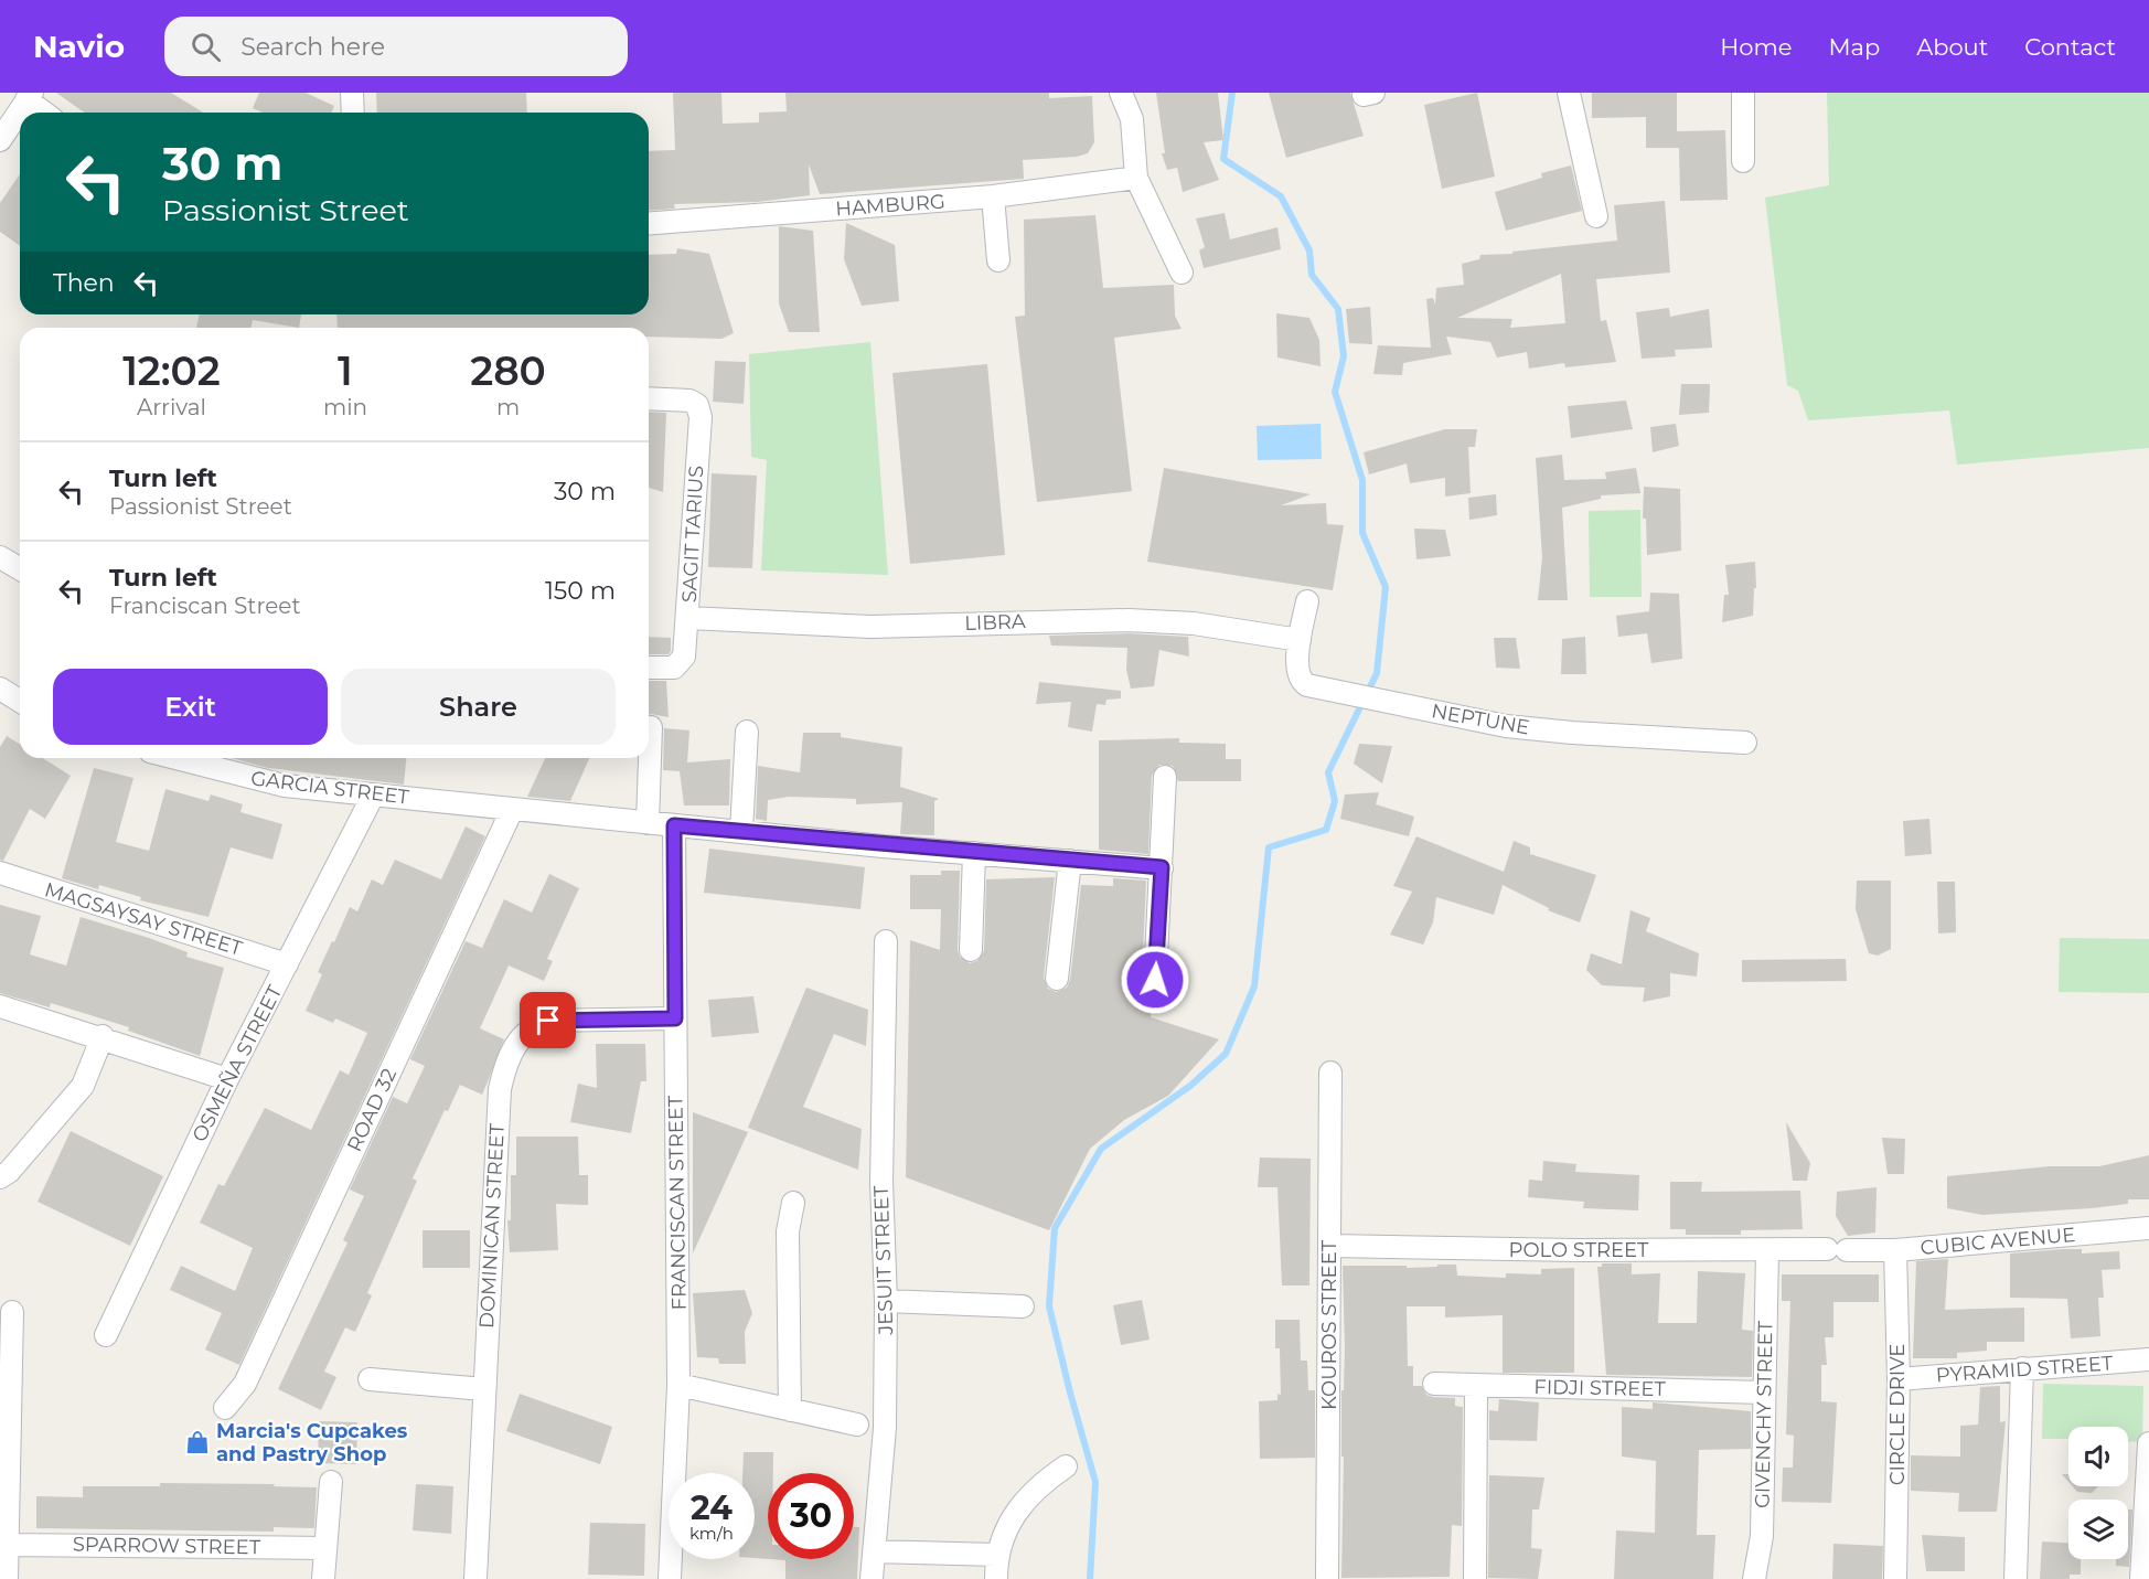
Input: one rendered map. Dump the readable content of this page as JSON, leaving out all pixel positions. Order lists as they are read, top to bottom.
{
  "streets": {
    "street": [
      "HAMBURG",
      "SAGIT TARIUS",
      "LIBRA",
      "NEPTUNE",
      "GARCIA STREET",
      "MAGSAYSAY STREET",
      "OSMEÑA STREET",
      "ROAD 32",
      "FRANCISCAN STREET",
      "DOMINICAN STREET",
      "CUBIC AVENUE",
      "POLO STREET",
      "JESUIT STREET",
      "KOUROS STREET",
      "PYRAMID STREET",
      "FIDJI STREET",
      "GIVENCHY STREET",
      "CIRCLE DRIVE",
      "SPARROW STREET"
    ]
  },
  "crossings": [
    ["SAGIT TARIUS", "LIBRA"],
    ["LIBRA", "NEPTUNE"],
    ["GARCIA STREET", "OSMEÑA STREET"],
    ["GARCIA STREET", "ROAD 32"],
    ["GARCIA STREET", "FRANCISCAN STREET"],
    ["MAGSAYSAY STREET", "OSMEÑA STREET"],
    ["FRANCISCAN STREET", "DOMINICAN STREET"],
    ["CUBIC AVENUE", "POLO STREET"],
    ["CUBIC AVENUE", "CIRCLE DRIVE"],
    ["POLO STREET", "KOUROS STREET"],
    ["POLO STREET", "GIVENCHY STREET"],
    ["PYRAMID STREET", "CIRCLE DRIVE"],
    ["FIDJI STREET", "GIVENCHY STREET"]
  ],
  "places": {
    "shop": ["Marcia's Cupcakes and Pastry Shop"]
  },
  "page": {
    "header": "Navio",
    "search": "Search here",
    "nav": [
      "Home",
      "Map",
      "About",
      "Contact"
    ],
    "turn": ["30 m", "Passionist Street"],
    "then": "Then",
    "eta": [
      "12:02",
      "Arrival",
      "1",
      "min",
      "280",
      "m"
    ],
    "list": [
      {
        "name": "Turn left",
        "note": "Passionist Street",
        "value": "30 m"
      },
      {
        "name": "Turn left",
        "note": "Franciscan Street",
        "value": "150 m"
      }
    ],
    "buttons": ["Exit", "Share"],
    "speed": "24 km/h",
    "limit": "30"
  }
}
